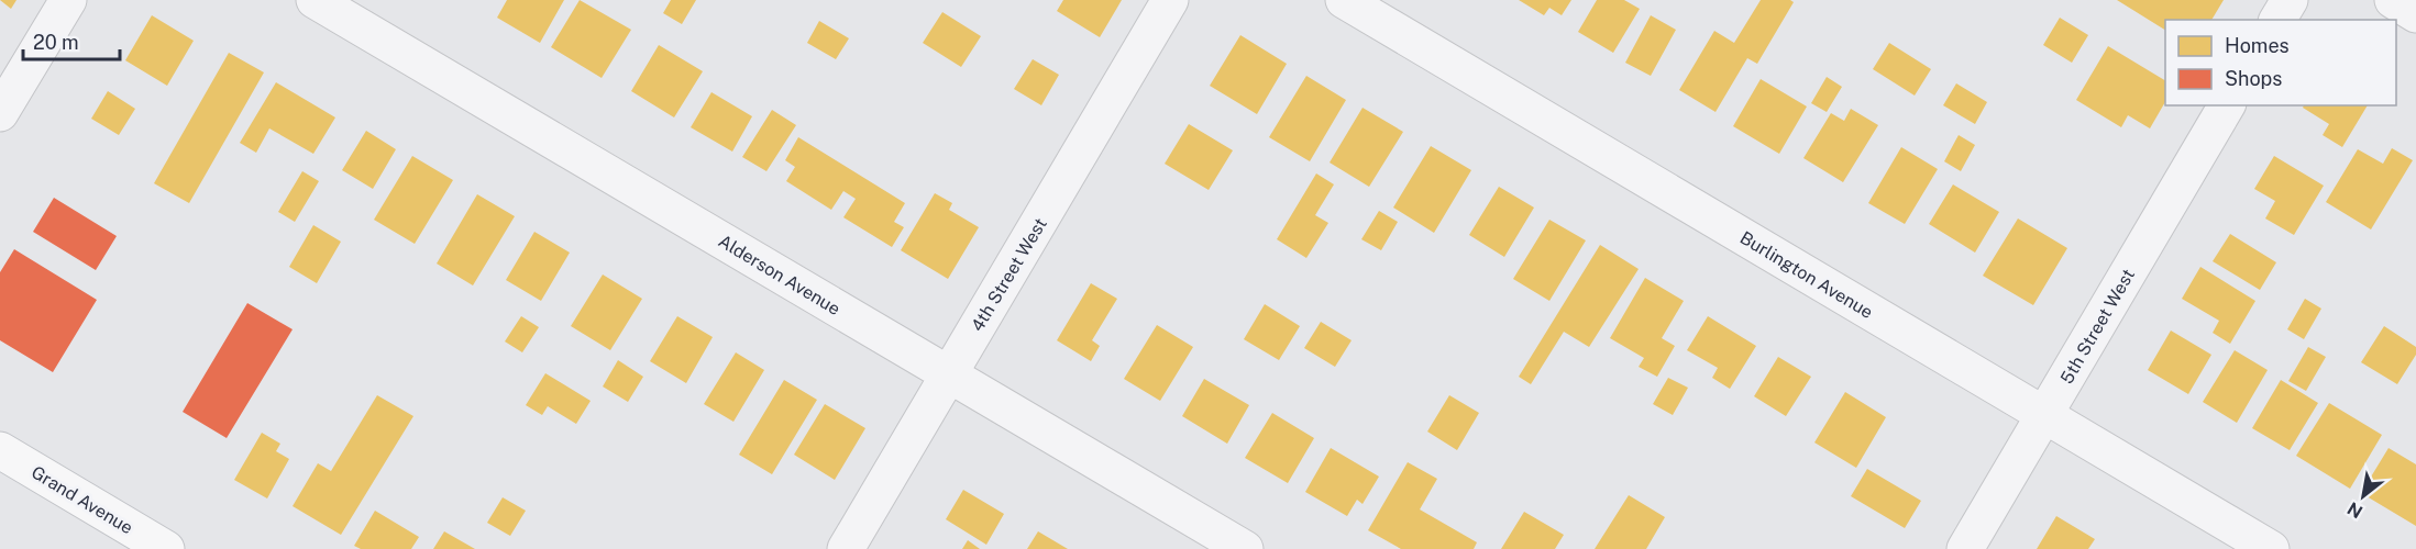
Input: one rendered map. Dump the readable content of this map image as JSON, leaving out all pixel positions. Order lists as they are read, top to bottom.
{
  "streets": {
    "main road": ["Grand Avenue"],
    "street": [
      "Alderson Avenue",
      "4th Street West",
      "Burlington Avenue",
      "5th Street West"
    ]
  },
  "crossings": [
    ["Alderson Avenue", "4th Street West"],
    ["Burlington Avenue", "5th Street West"]
  ],
  "legend": ["Homes", "Shops"],
  "scale_bar": "20 m",
  "north": "bottom left"
}
